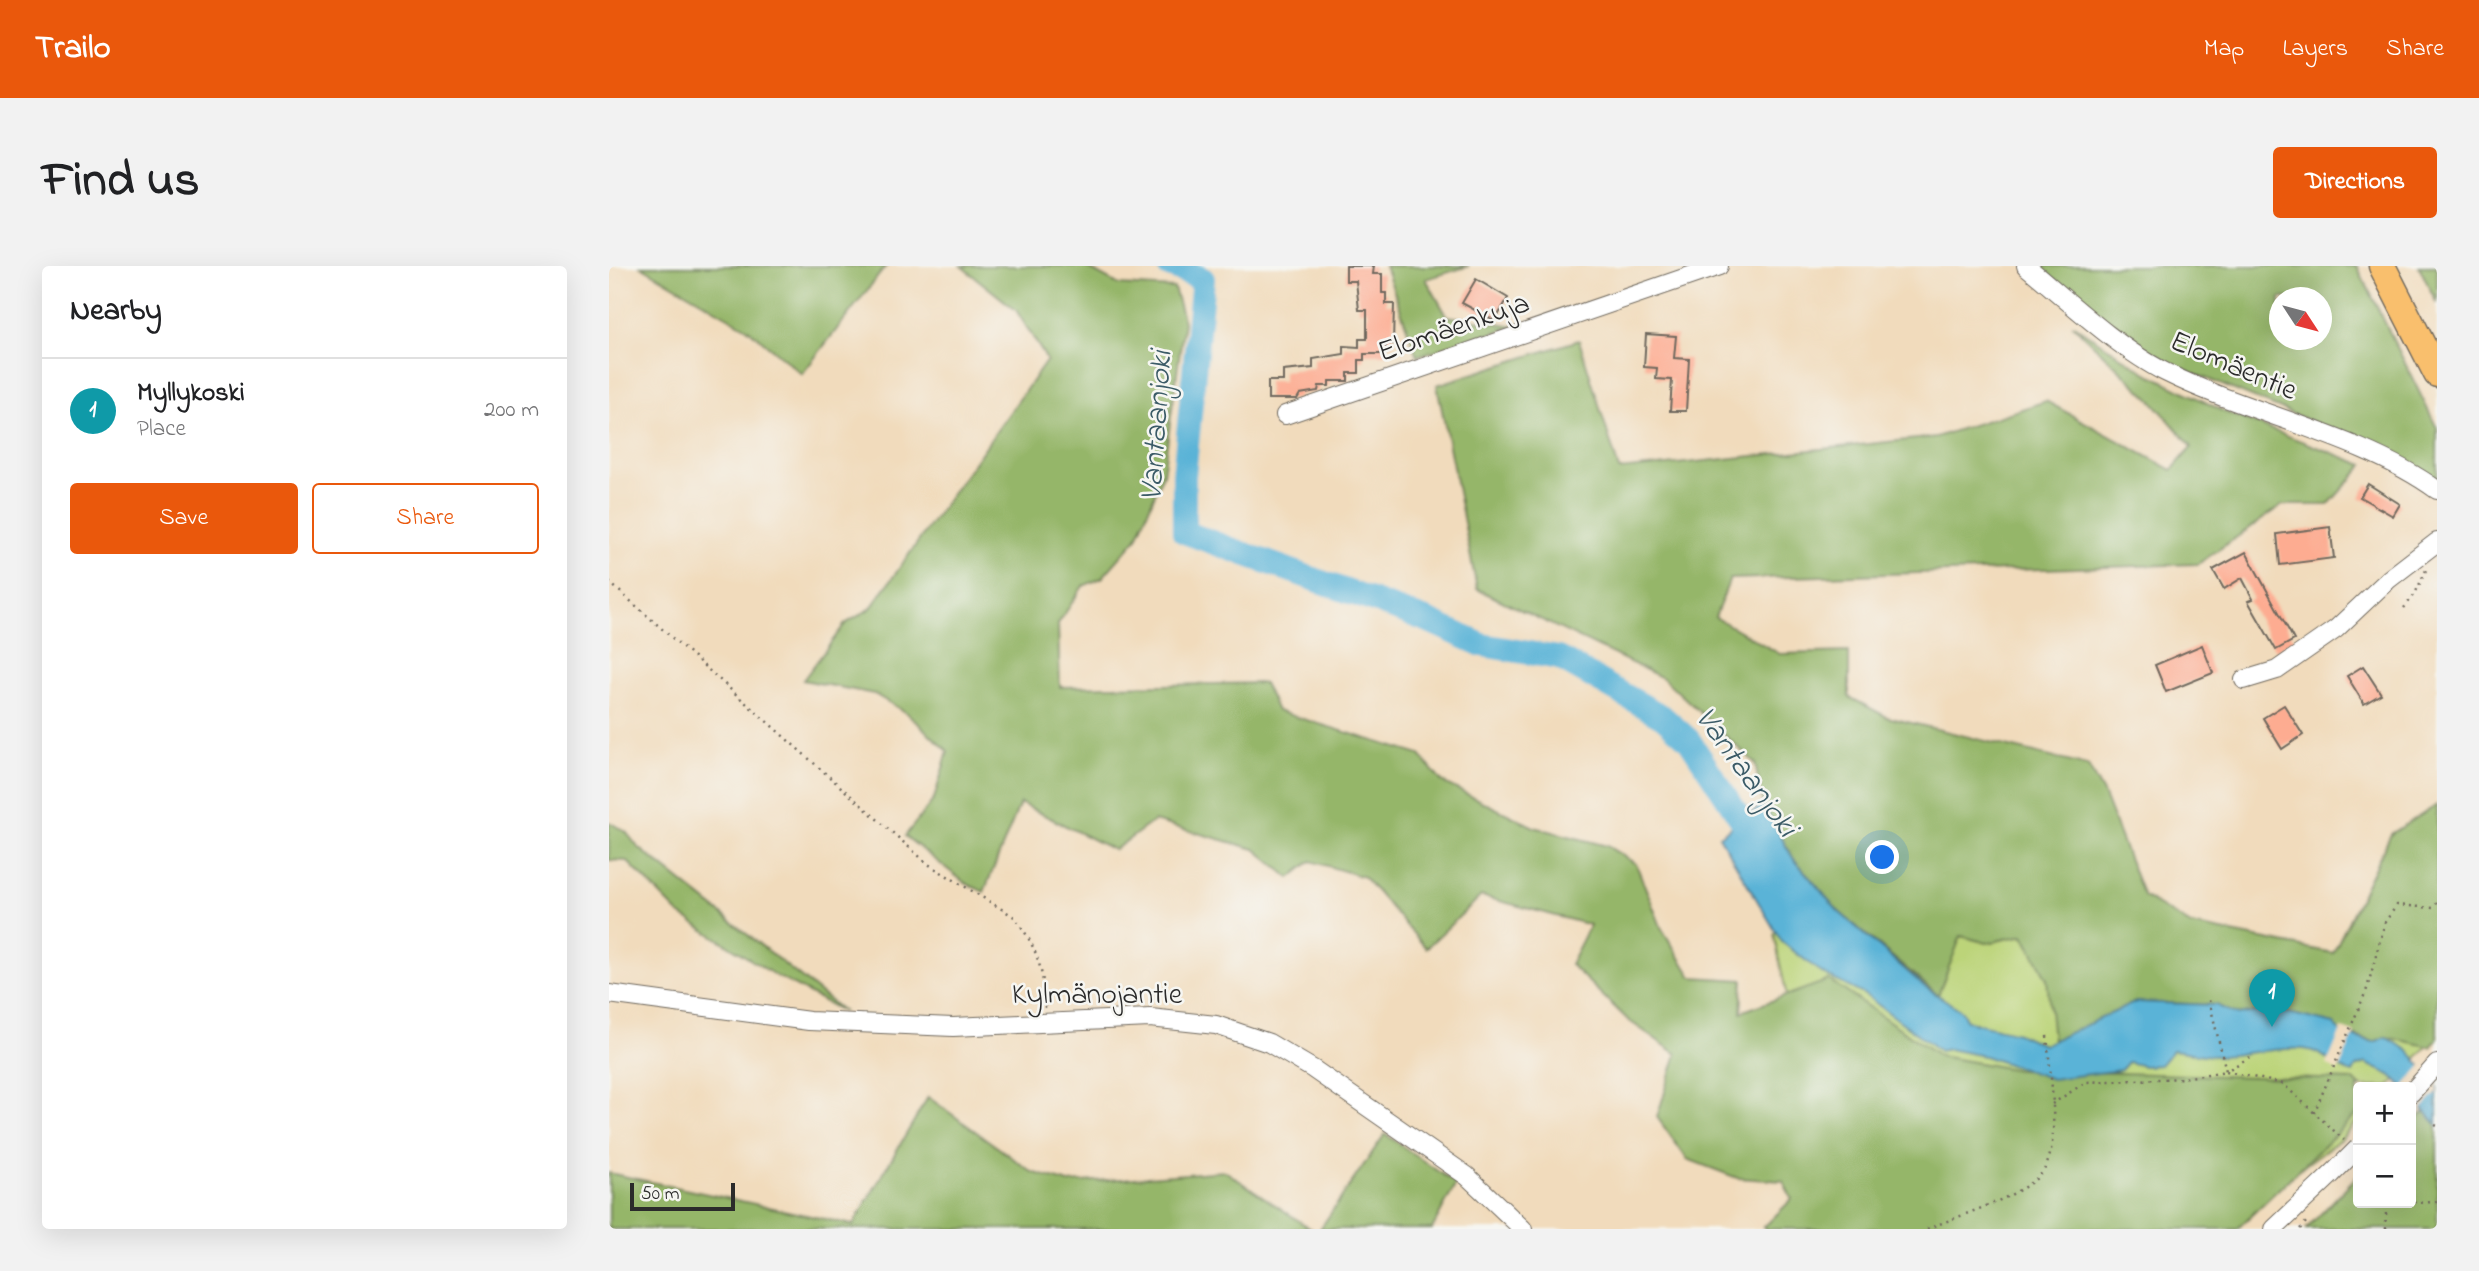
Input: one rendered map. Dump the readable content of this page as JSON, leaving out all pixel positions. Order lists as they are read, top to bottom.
{
  "streets": {
    "street": ["Elomäenkuja", "Elomäentie", "Kylmänojantie"]
  },
  "water": ["Vantaanjoki"],
  "scale_bar": "50 m",
  "north": "bottom right",
  "page": {
    "header": "Trailo",
    "nav": ["Map", "Layers", "Share"],
    "title": "Find us",
    "buttons": [
      "Directions",
      ["Save", "Share"]
    ],
    "heading": "Nearby",
    "list": [
      {
        "mark": "1",
        "name": "Myllykoski",
        "note": "Place",
        "value": "200 m"
      }
    ],
    "pins": "1",
    "map_buttons": ["+", "−"],
    "scale": "50 m"
  }
}
